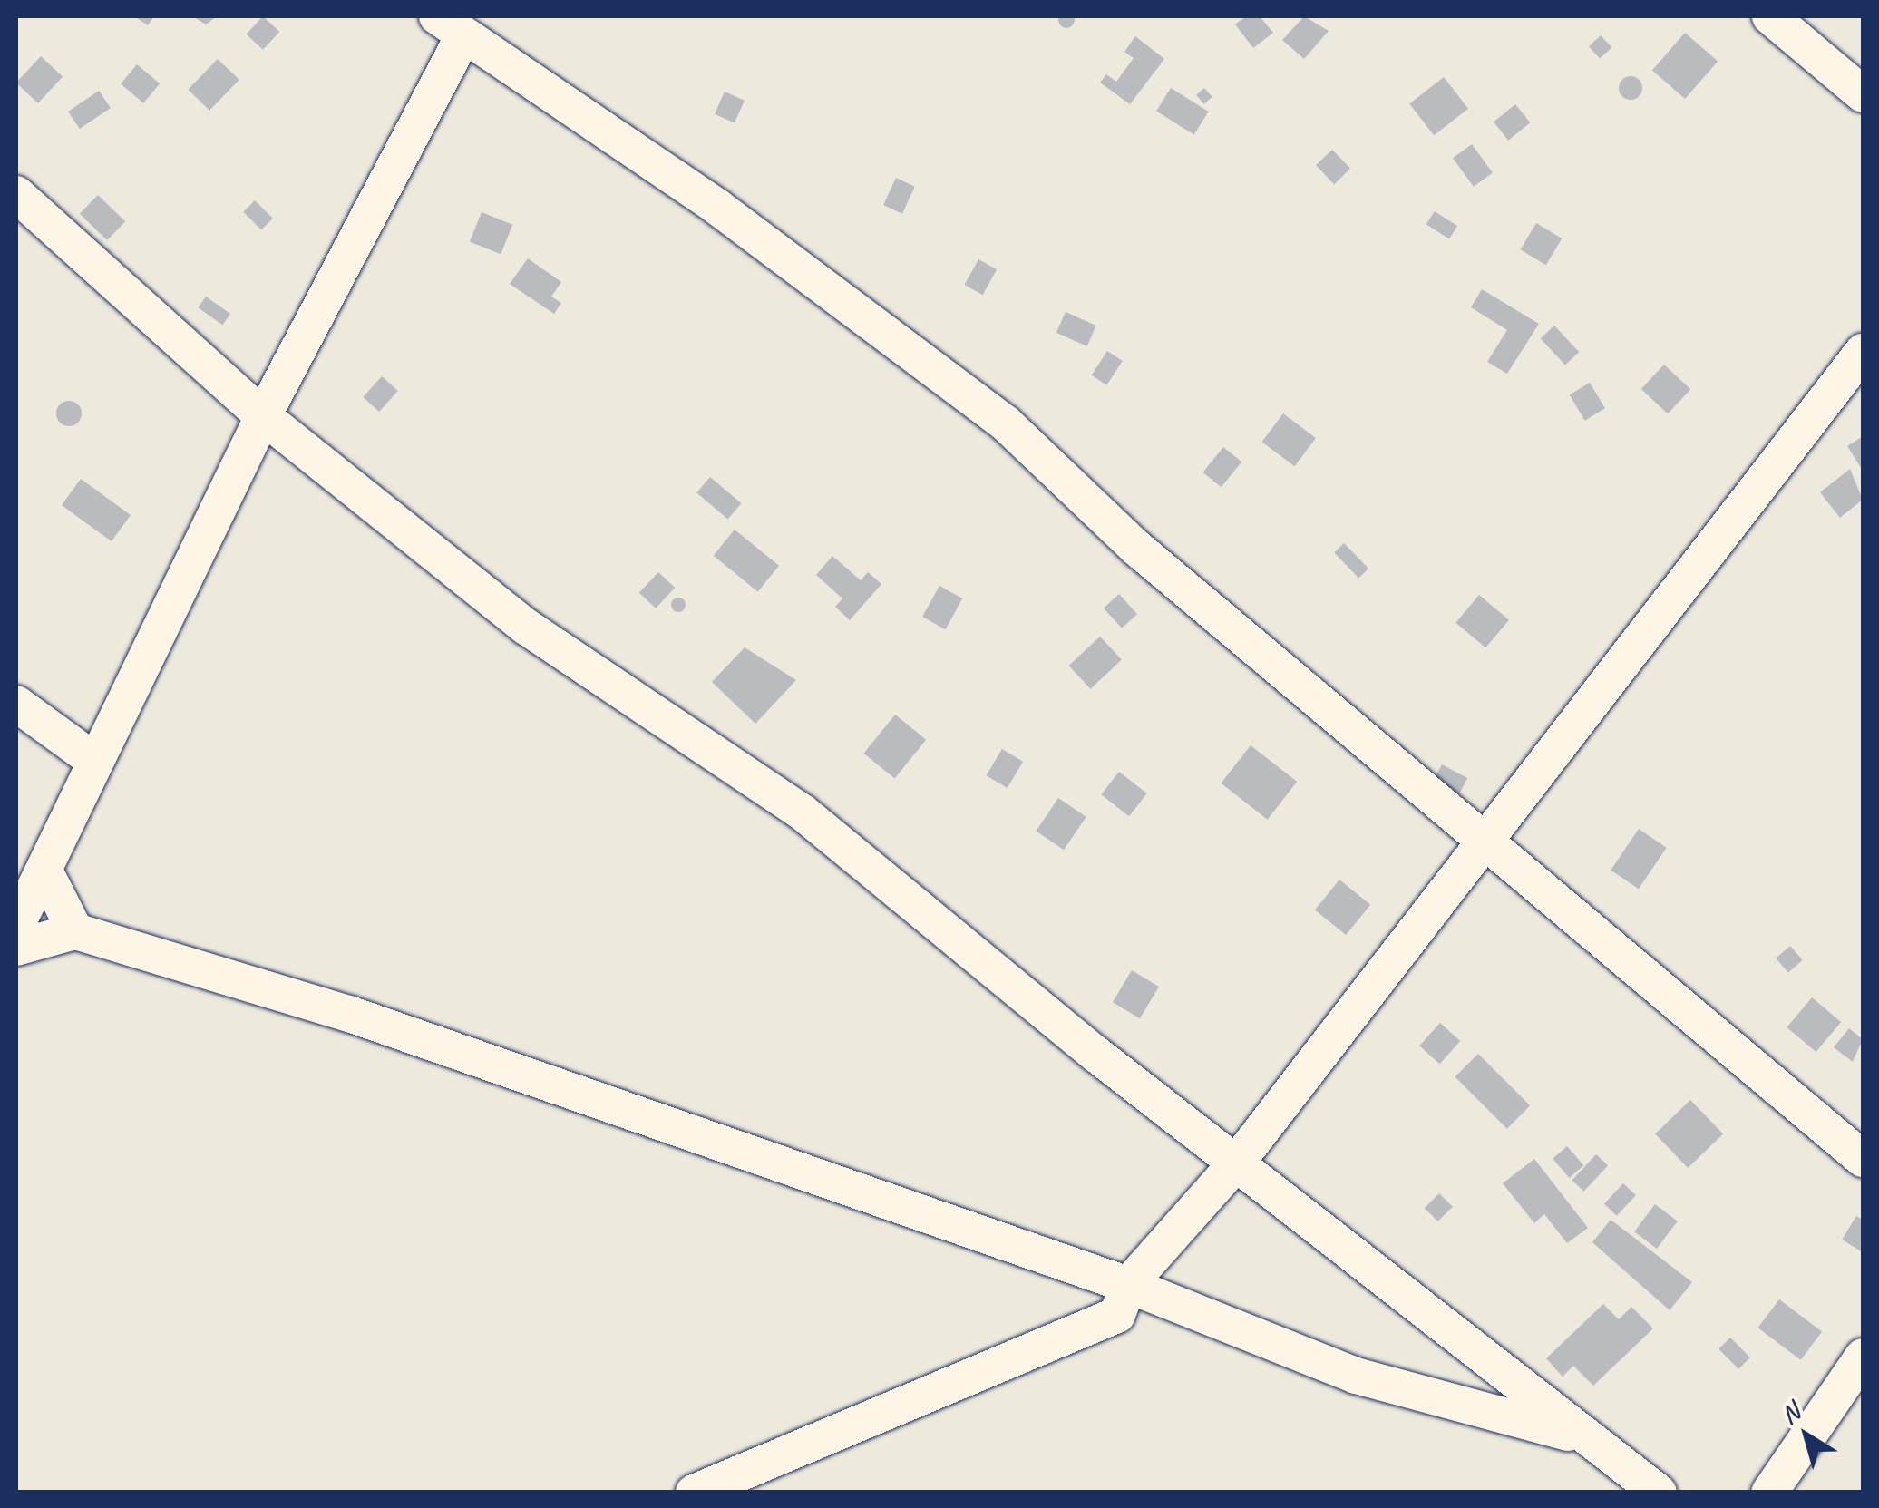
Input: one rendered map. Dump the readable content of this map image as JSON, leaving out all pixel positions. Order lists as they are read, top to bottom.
{
  "north": "top left"
}
